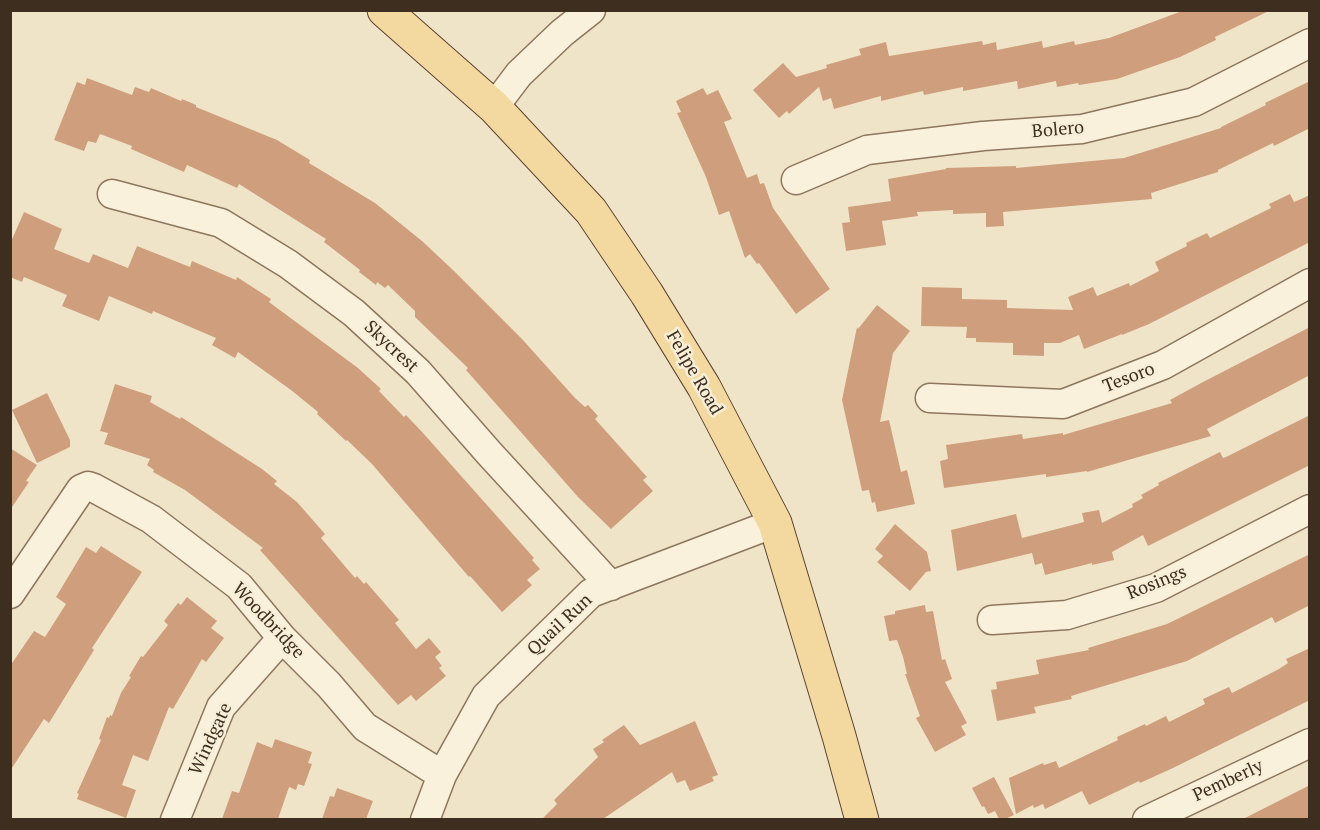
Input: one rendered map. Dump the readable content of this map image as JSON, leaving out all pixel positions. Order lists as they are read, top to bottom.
{
  "streets": {
    "main road": ["Felipe Road"],
    "street": [
      "Bolero",
      "Skycrest",
      "Tesoro",
      "Rosings",
      "Woodbridge",
      "Quail Run",
      "Windgate",
      "Pemberly"
    ]
  },
  "crossings": [
    ["Skycrest", "Quail Run"],
    ["Felipe Road", "Quail Run"],
    ["Woodbridge", "Quail Run"],
    ["Woodbridge", "Windgate"]
  ]
}
